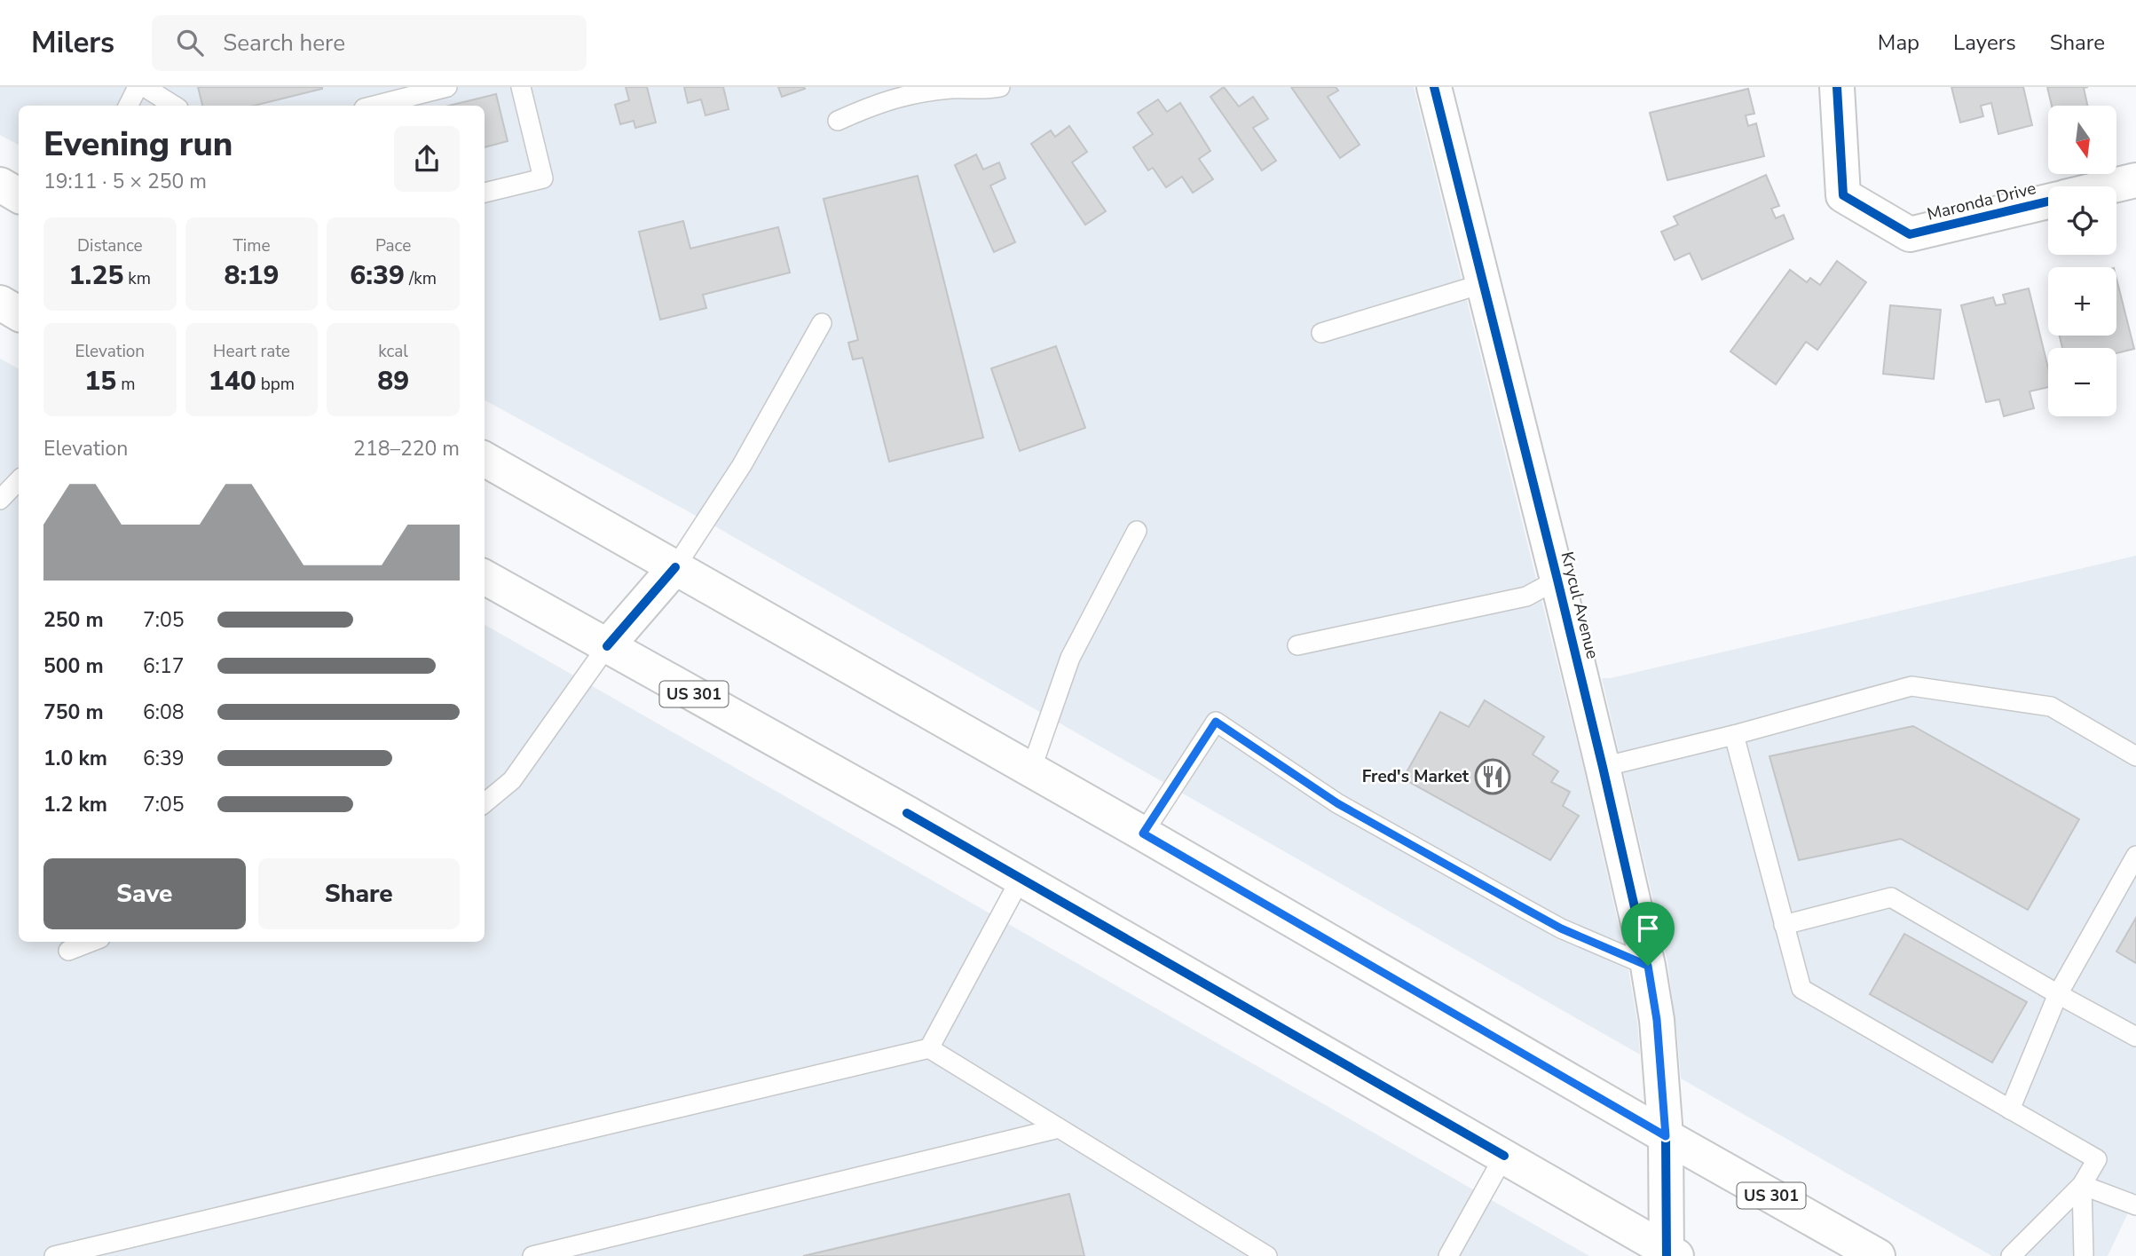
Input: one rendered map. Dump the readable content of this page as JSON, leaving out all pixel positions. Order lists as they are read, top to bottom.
{
  "streets": {
    "main road": ["Maronda Drive", "Krycul Avenue", "US 301"]
  },
  "crossings": [
    ["Krycul Avenue", "US 301"]
  ],
  "places": {
    "restaurant": ["Fred's Market"]
  },
  "north": "bottom",
  "page": {
    "header": "Milers",
    "search": "Search here",
    "nav": ["Map", "Layers", "Share"],
    "map_buttons": ["+", "−"],
    "heading": ["Evening run", "19:11 · 5 × 250 m"],
    "stats": [
      ["Distance", "1.25 km"],
      ["Time", "8:19"],
      ["Pace", "6:39 /km"],
      ["Elevation", "15 m"],
      ["Heart rate", "140 bpm"],
      ["kcal", "89"]
    ],
    "chart": ["Elevation", "218–220 m"],
    "list": [
      {
        "name": "250 m",
        "note": "7:05"
      },
      {
        "name": "500 m",
        "note": "6:17"
      },
      {
        "name": "750 m",
        "note": "6:08"
      },
      {
        "name": "1.0 km",
        "note": "6:39"
      },
      {
        "name": "1.2 km",
        "note": "7:05"
      }
    ],
    "buttons": ["Save", "Share"]
  }
}
